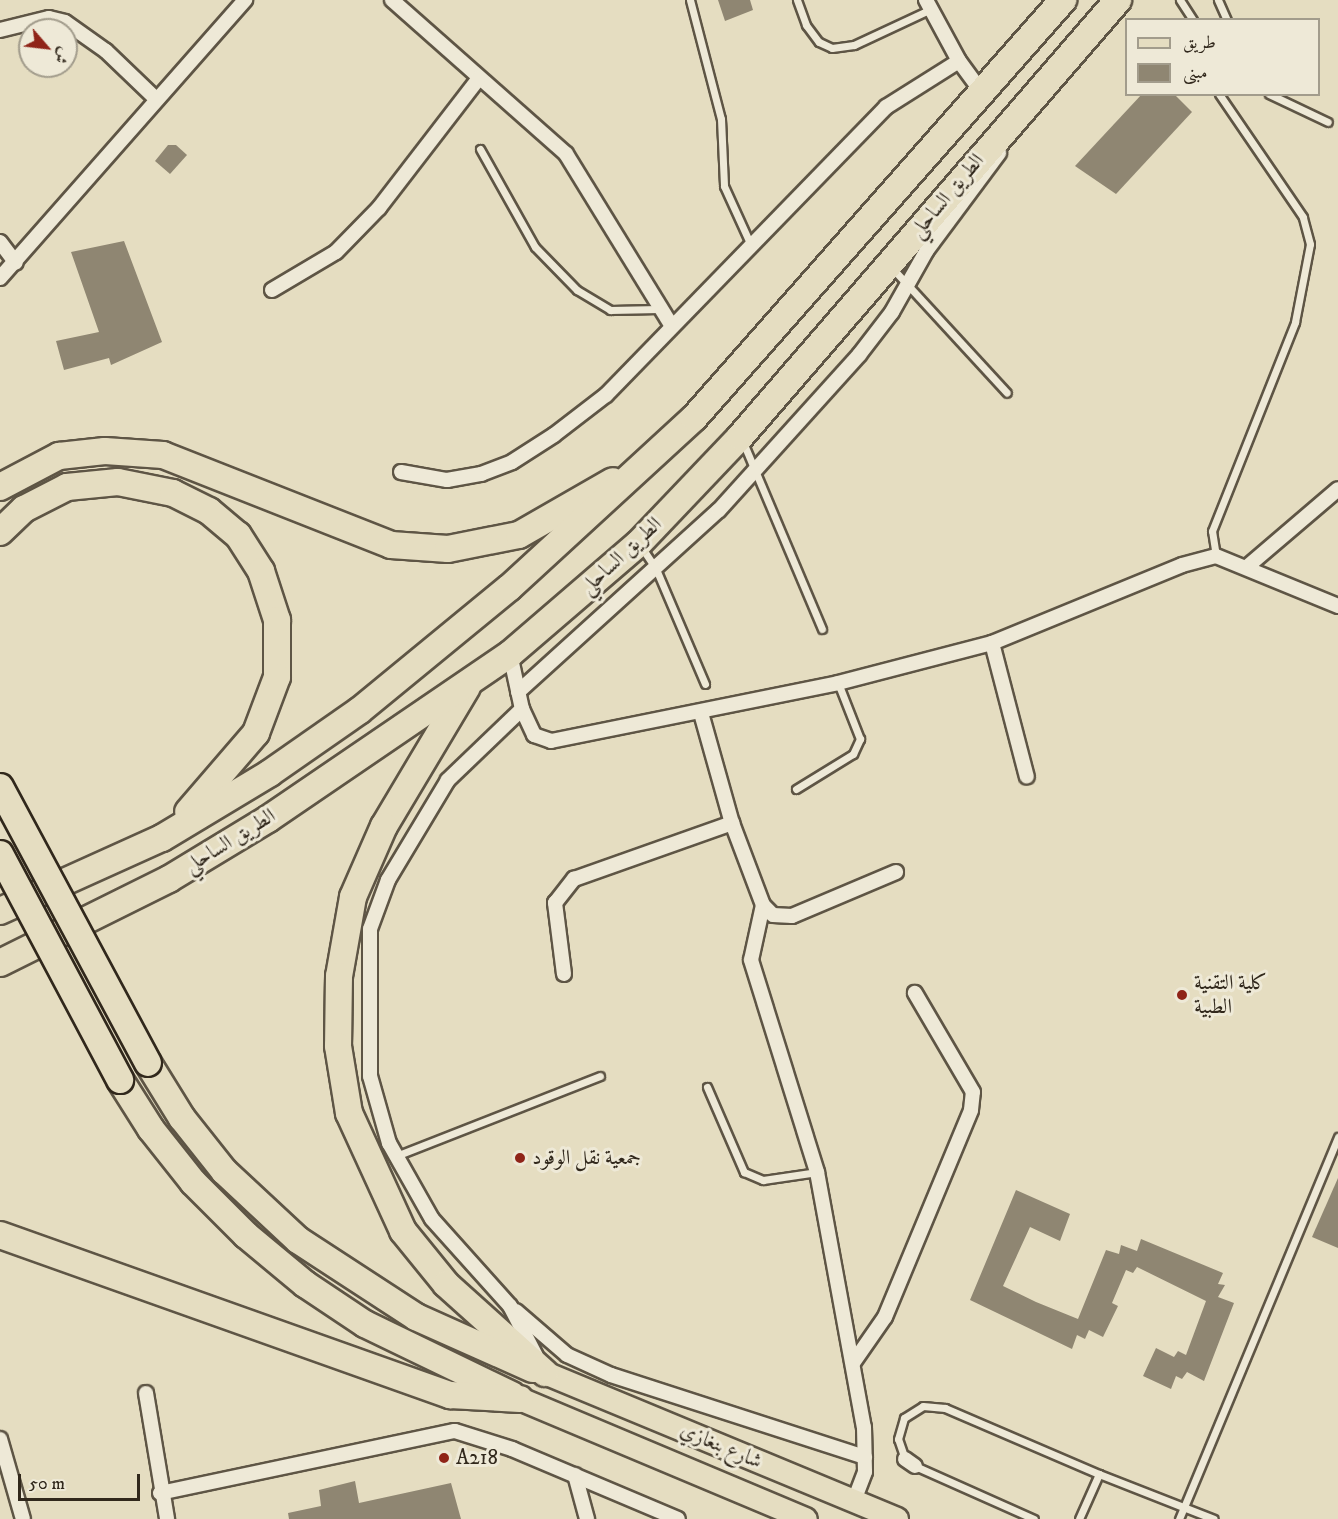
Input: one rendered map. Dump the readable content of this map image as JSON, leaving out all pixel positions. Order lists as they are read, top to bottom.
{
  "streets": {
    "highway": ["الطريق الساحلي"],
    "main road": ["شارع بنغازي"]
  },
  "places": ["كلية التقنية الطبية", "جمعية نقل الوقود", "A218"],
  "legend": ["طريق", "مبنى"],
  "scale_bar": "50 m",
  "north": "bottom right"
}
